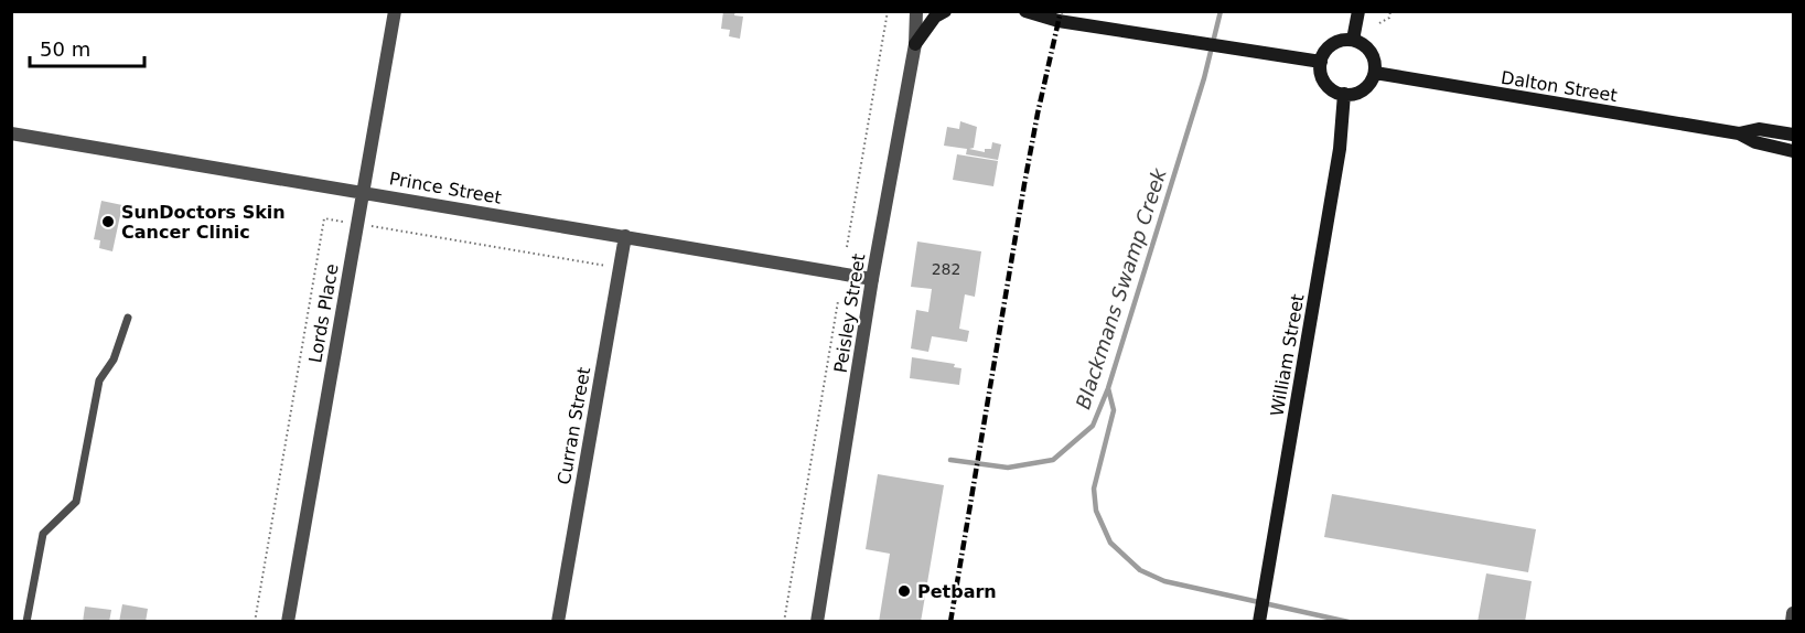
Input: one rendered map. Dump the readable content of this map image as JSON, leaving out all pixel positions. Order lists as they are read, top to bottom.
{
  "streets": {
    "main road": ["Dalton Street", "William Street"],
    "street": [
      "Prince Street",
      "Lords Place",
      "Peisley Street",
      "Curran Street"
    ]
  },
  "crossings": [
    ["Dalton Street", "William Street"],
    ["Prince Street", "Lords Place"],
    ["Prince Street", "Peisley Street"],
    ["Prince Street", "Curran Street"]
  ],
  "water": ["Blackmans Swamp Creek"],
  "places": ["SunDoctors Skin Cancer Clinic", "Petbarn"],
  "house_numbers": ["282"],
  "scale_bar": "50 m"
}
